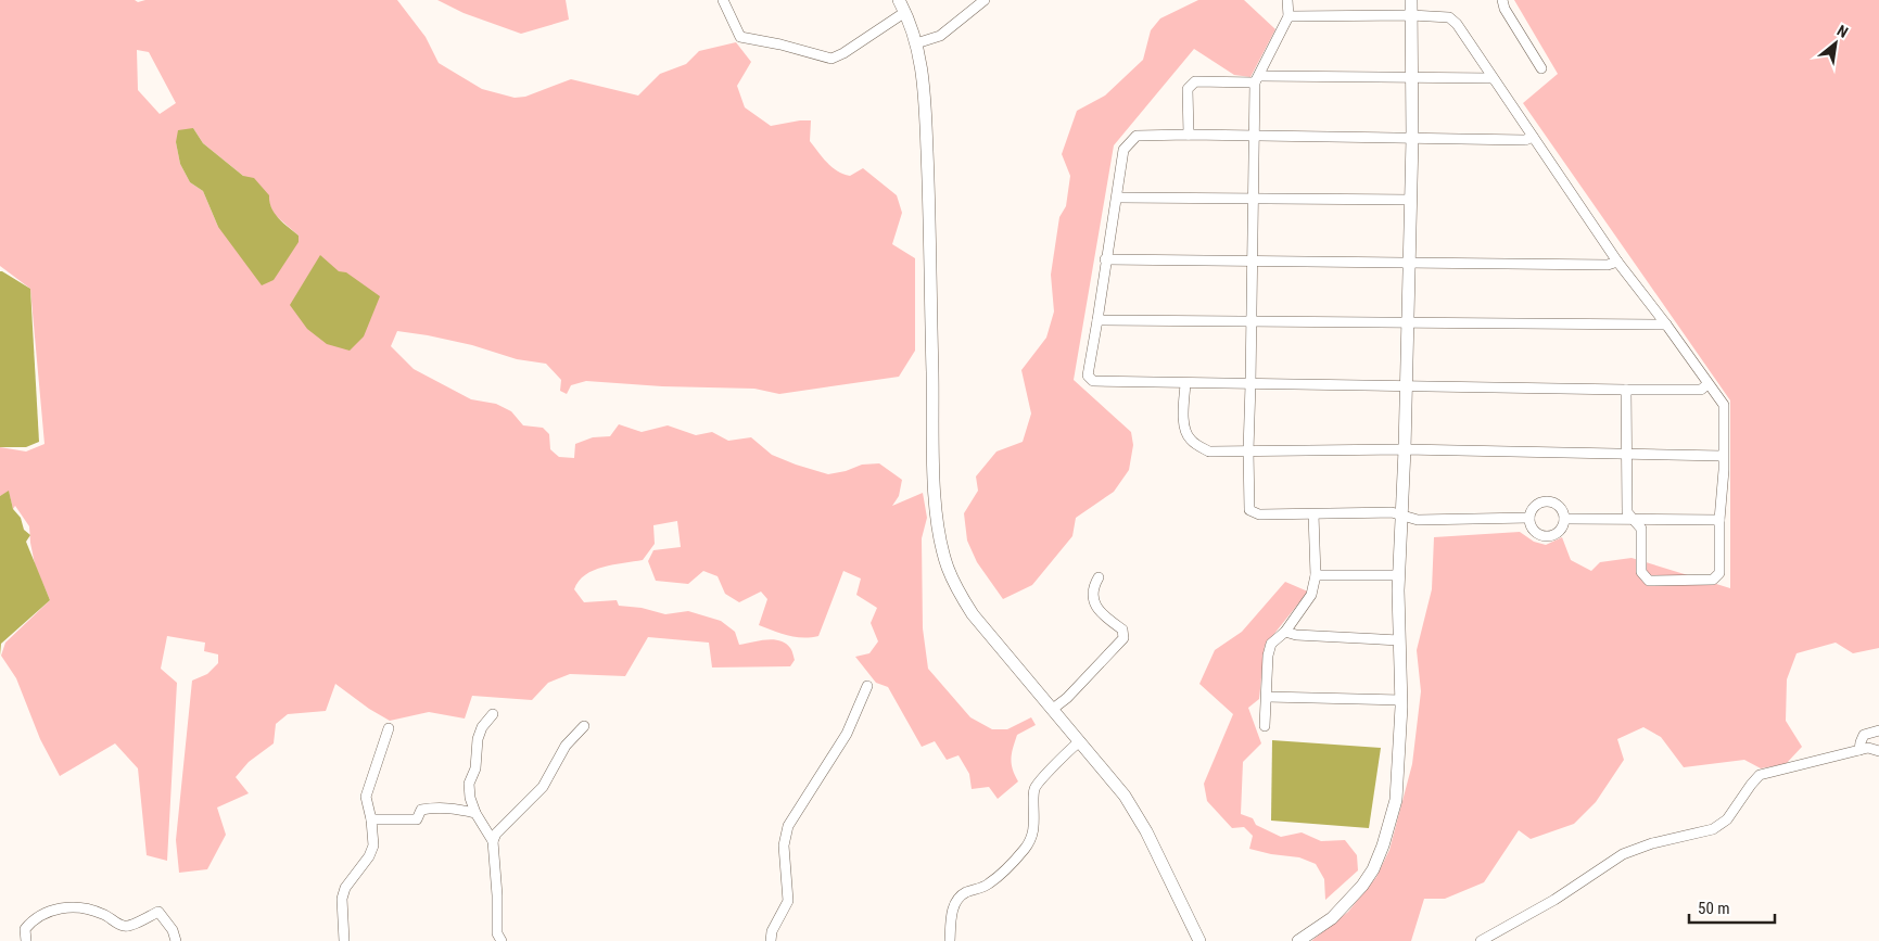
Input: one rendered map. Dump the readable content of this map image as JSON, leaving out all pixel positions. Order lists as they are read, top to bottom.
{
  "scale_bar": "50 m",
  "north": "top right"
}
